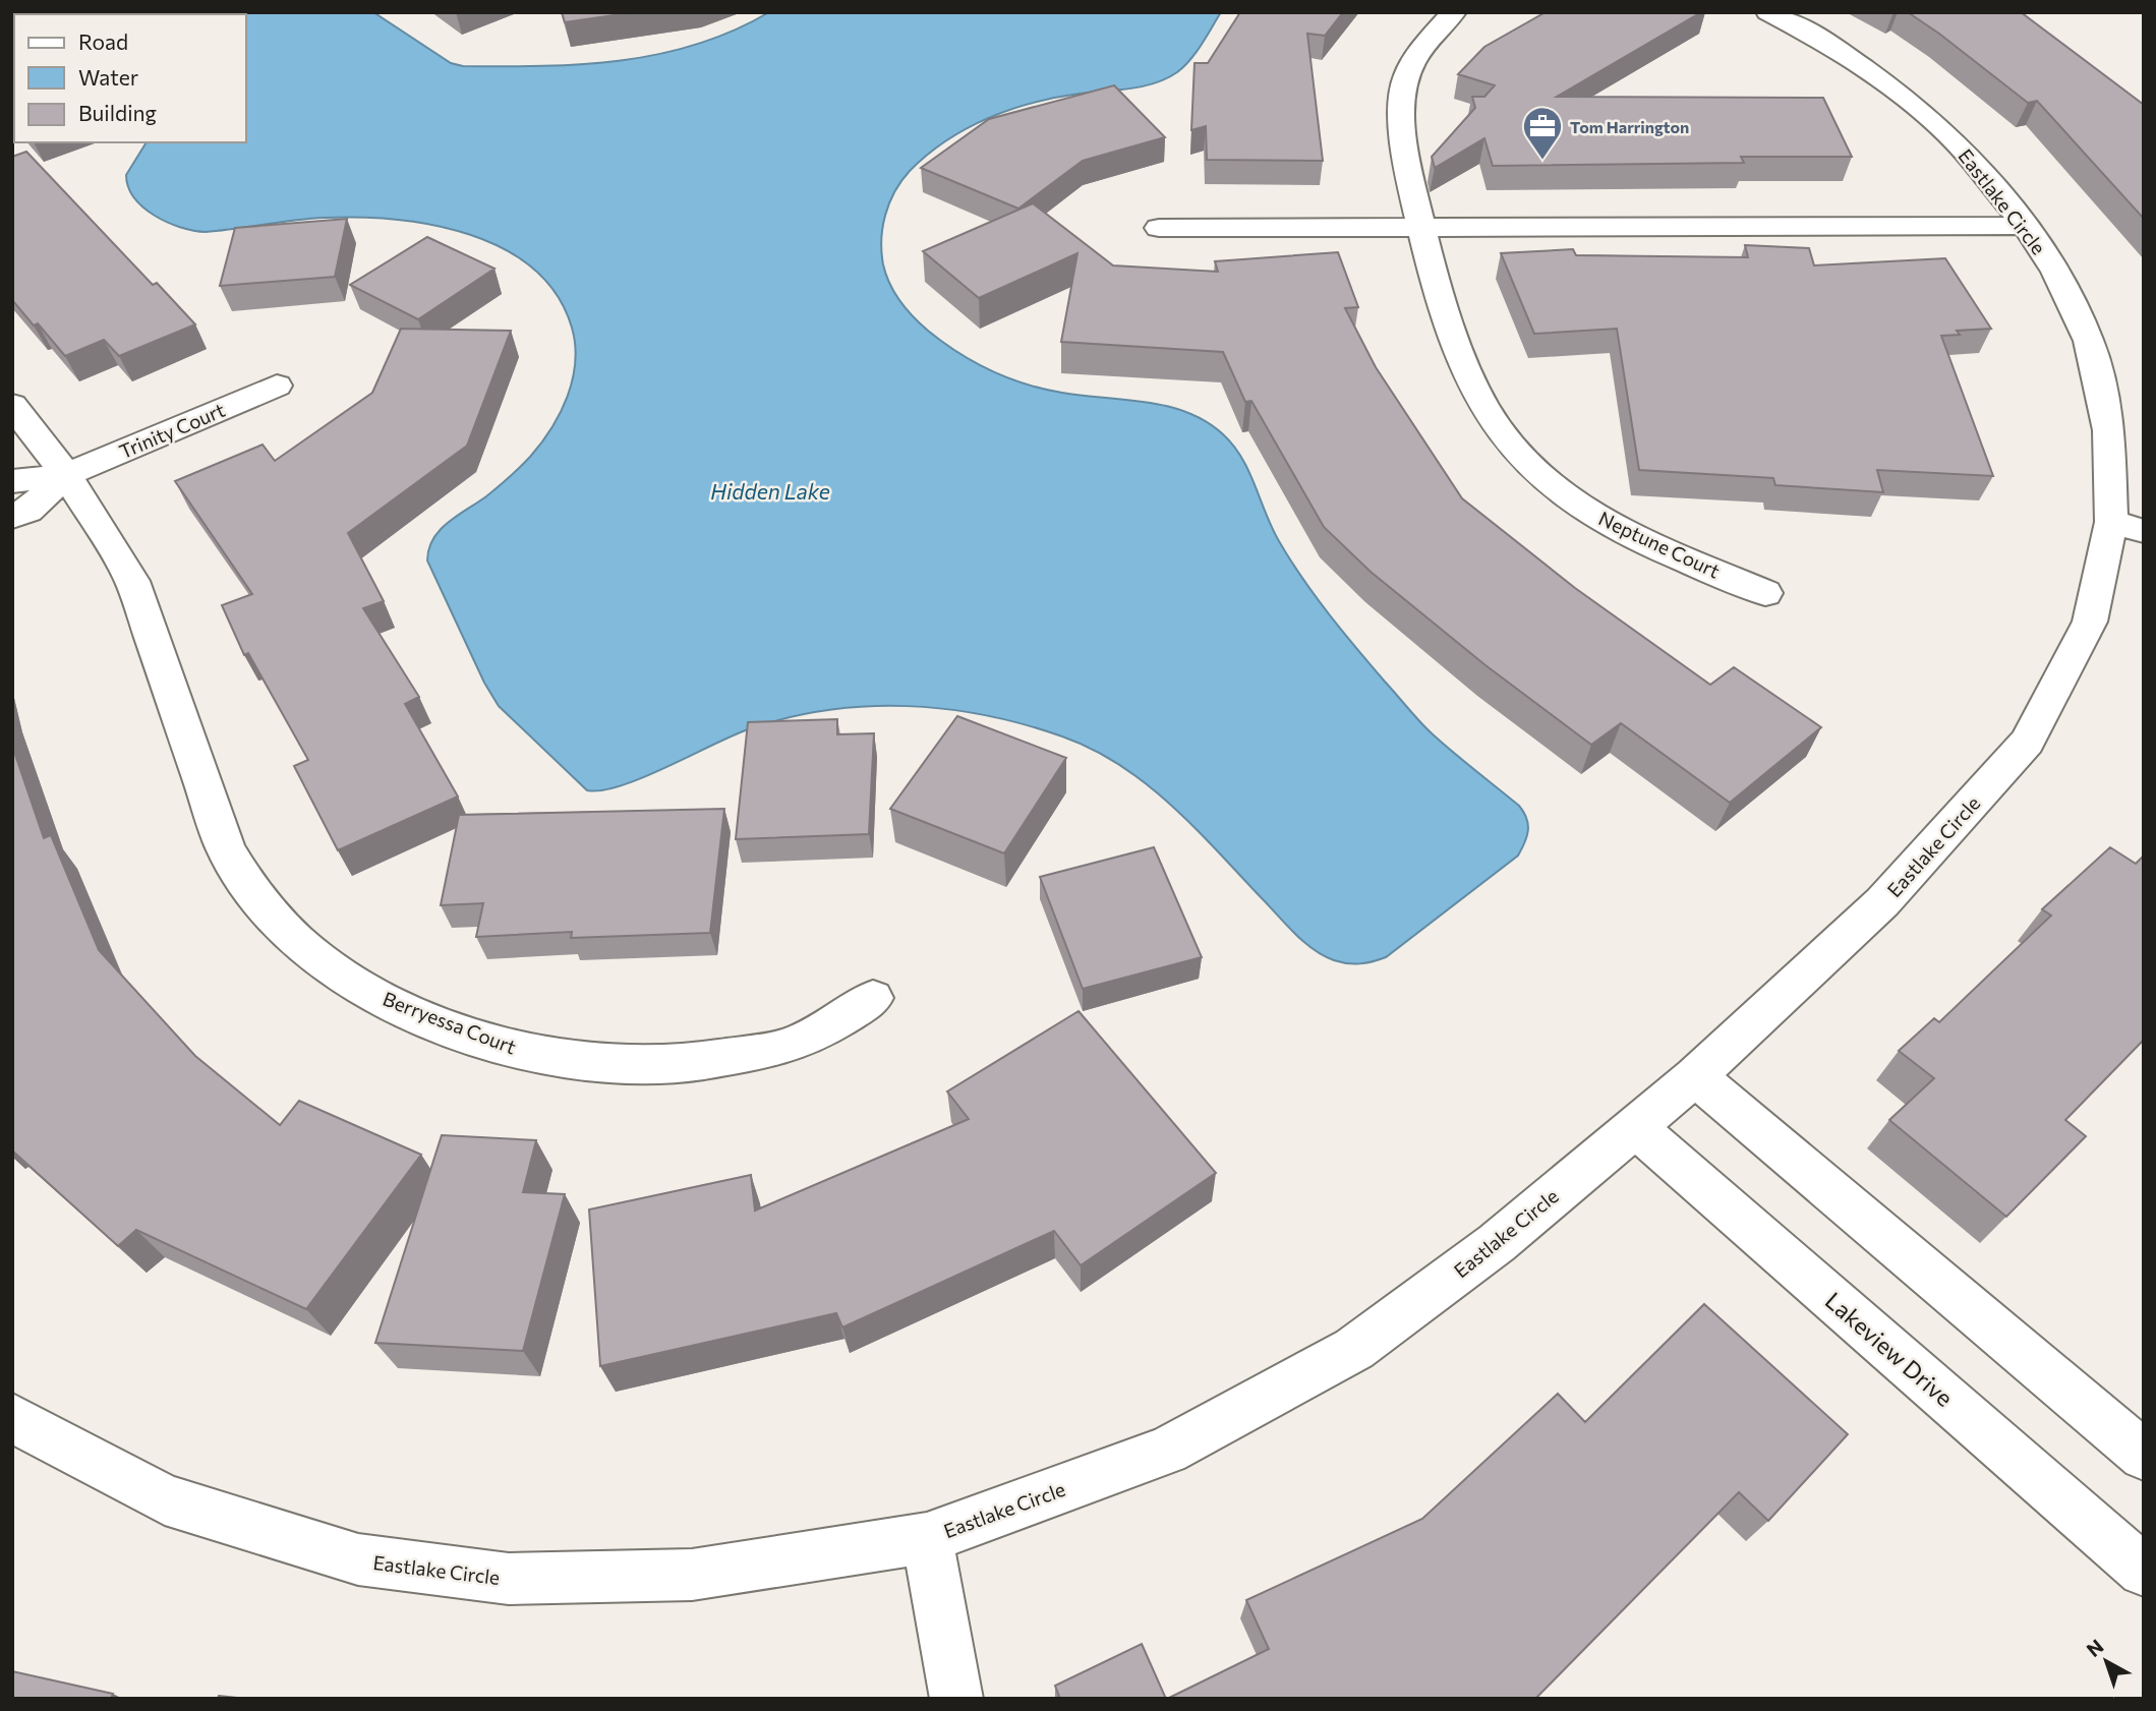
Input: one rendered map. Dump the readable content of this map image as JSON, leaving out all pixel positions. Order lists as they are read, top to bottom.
{
  "streets": {
    "street": [
      "Eastlake Circle",
      "Trinity Court",
      "Neptune Court",
      "Berryessa Court",
      "Lakeview Drive"
    ]
  },
  "crossings": [
    ["Eastlake Circle", "Lakeview Drive"],
    ["Trinity Court", "Berryessa Court"]
  ],
  "water": ["Hidden Lake"],
  "places": {
    "office": ["Tom Harrington"]
  },
  "legend": ["Road", "Water", "Building"],
  "north": "top left"
}
